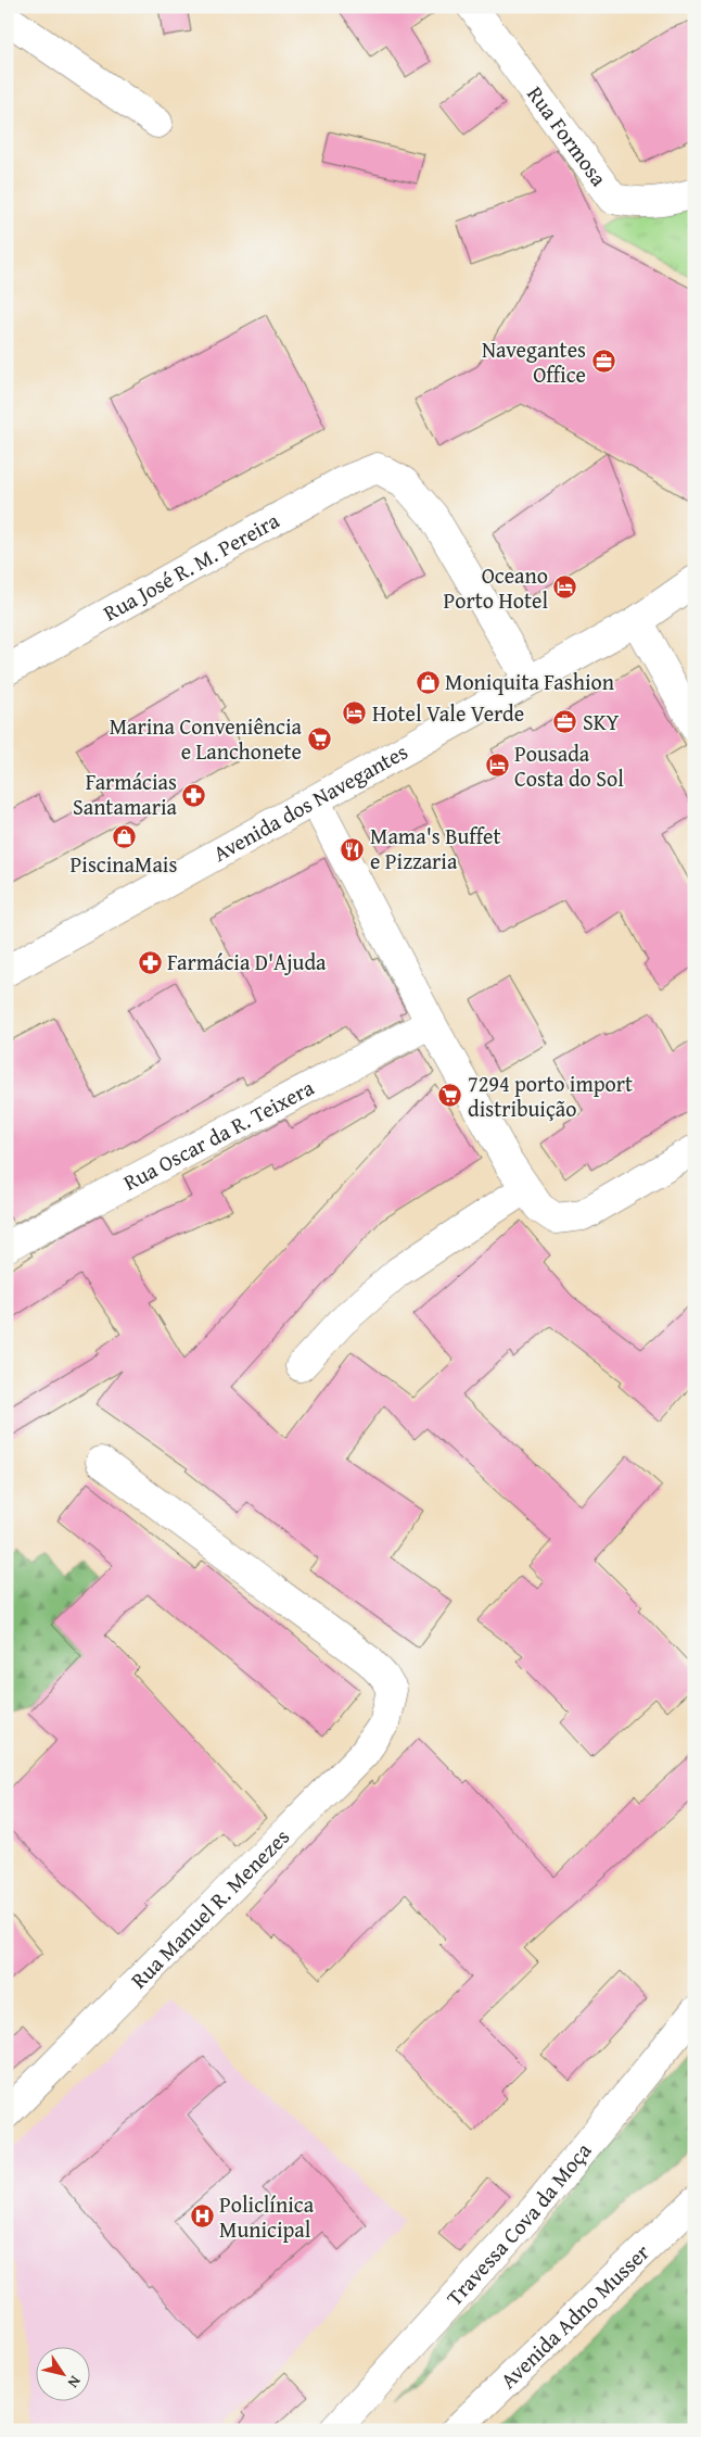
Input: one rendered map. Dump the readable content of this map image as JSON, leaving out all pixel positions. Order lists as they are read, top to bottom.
{
  "streets": {
    "street": [
      "Rua Formosa",
      "Rua José R. M. Pereira",
      "Avenida dos Navegantes",
      "Rua Oscar da R. Teixera",
      "Rua Manuel R. Menezes",
      "Travessa Cova da Moça",
      "Avenida Adno Musser"
    ]
  },
  "crossings": [
    ["Rua José R. M. Pereira", "Avenida dos Navegantes"]
  ],
  "places": {
    "office": ["Navegantes Office", "SKY"],
    "hotel": ["Oceano Porto Hotel", "Hotel Vale Verde", "Pousada Costa do Sol"],
    "shop": ["Moniquita Fashion", "PiscinaMais"],
    "supermarket": ["Marina Conveniência e Lanchonete", "7294 porto import distribuição"],
    "pharmacy": ["Farmácias Santamaria", "Farmácia D'Ajuda"],
    "restaurant": ["Mama's Buffet e Pizzaria"],
    "hospital": ["Policlínica Municipal"]
  },
  "north": "bottom right"
}
